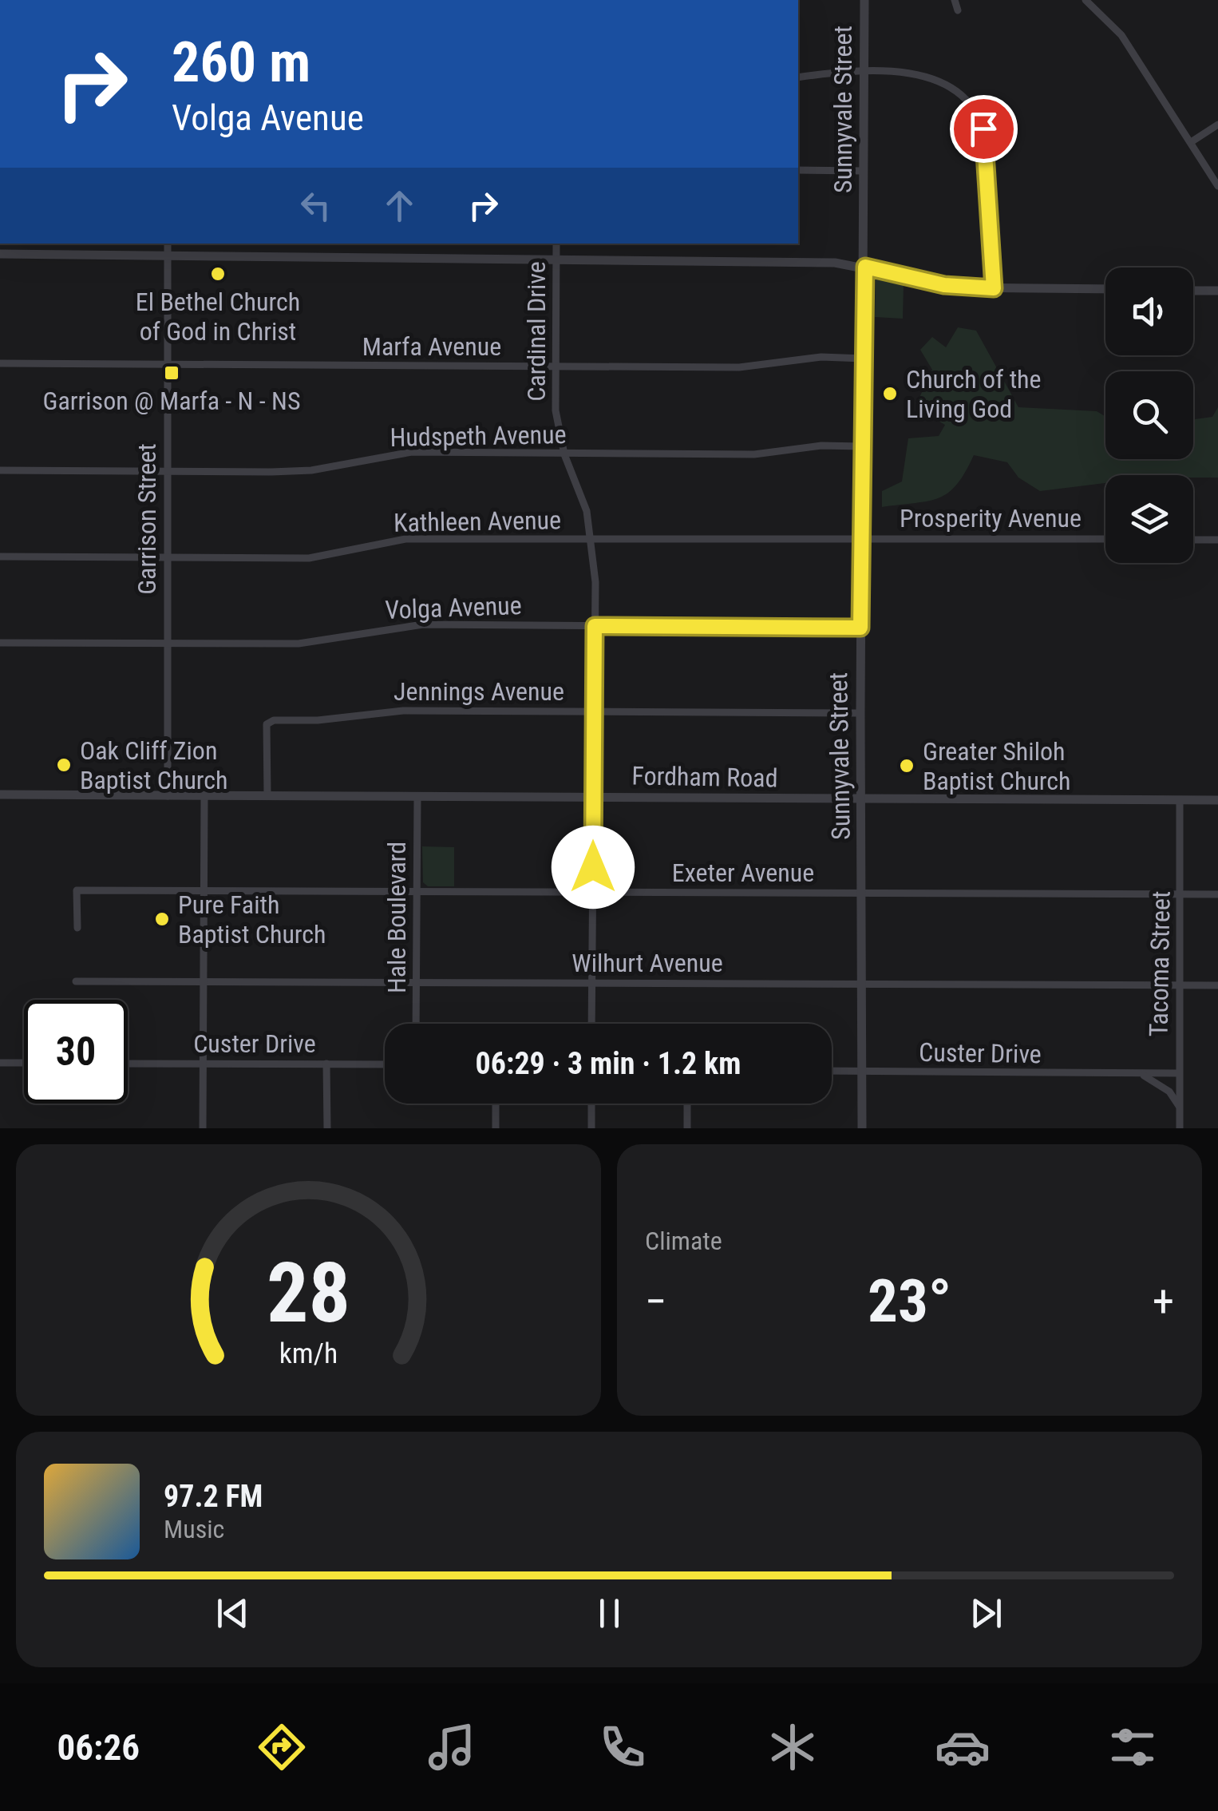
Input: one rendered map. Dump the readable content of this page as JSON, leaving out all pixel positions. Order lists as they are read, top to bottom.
{
  "streets": {
    "street": [
      "Sunnyvale Street",
      "Cardinal Drive",
      "Marfa Avenue",
      "Hudspeth Avenue",
      "Prosperity Avenue",
      "Garrison Street",
      "Kathleen Avenue",
      "Volga Avenue",
      "Jennings Avenue",
      "Fordham Road",
      "Exeter Avenue",
      "Hale Boulevard",
      "Wilhurt Avenue",
      "Tacoma Street",
      "Custer Drive"
    ]
  },
  "crossings": [
    ["Sunnyvale Street", "Marfa Avenue"],
    ["Sunnyvale Street", "Hudspeth Avenue"],
    ["Sunnyvale Street", "Prosperity Avenue"],
    ["Sunnyvale Street", "Kathleen Avenue"],
    ["Sunnyvale Street", "Volga Avenue"],
    ["Sunnyvale Street", "Jennings Avenue"],
    ["Sunnyvale Street", "Fordham Road"],
    ["Sunnyvale Street", "Exeter Avenue"],
    ["Sunnyvale Street", "Wilhurt Avenue"],
    ["Sunnyvale Street", "Custer Drive"],
    ["Cardinal Drive", "Marfa Avenue"],
    ["Cardinal Drive", "Hudspeth Avenue"],
    ["Cardinal Drive", "Kathleen Avenue"],
    ["Cardinal Drive", "Volga Avenue"],
    ["Cardinal Drive", "Jennings Avenue"],
    ["Cardinal Drive", "Fordham Road"],
    ["Cardinal Drive", "Exeter Avenue"],
    ["Cardinal Drive", "Wilhurt Avenue"],
    ["Marfa Avenue", "Garrison Street"],
    ["Hudspeth Avenue", "Garrison Street"],
    ["Prosperity Avenue", "Kathleen Avenue"],
    ["Garrison Street", "Kathleen Avenue"],
    ["Garrison Street", "Volga Avenue"],
    ["Garrison Street", "Fordham Road"],
    ["Jennings Avenue", "Fordham Road"],
    ["Fordham Road", "Hale Boulevard"],
    ["Fordham Road", "Tacoma Street"],
    ["Exeter Avenue", "Hale Boulevard"],
    ["Exeter Avenue", "Tacoma Street"],
    ["Hale Boulevard", "Wilhurt Avenue"],
    ["Wilhurt Avenue", "Tacoma Street"],
    ["Tacoma Street", "Custer Drive"]
  ],
  "places": {
    "other": [
      "El Bethel Church of God in Christ",
      "Church of the Living God",
      "Oak Cliff Zion Baptist Church",
      "Greater Shiloh Baptist Church",
      "Pure Faith Baptist Church"
    ],
    "transit": ["Garrison @ Marfa - N - NS"]
  },
  "page": {
    "turn": ["260 m", "Volga Avenue"],
    "limit": "30",
    "trip": "06:29 · 3 min · 1.2 km",
    "tile": "Climate",
    "heat": ["−", "23°", "+"],
    "song": ["97.2 FM", "Music"],
    "tabs": "06:26",
    "gauge": ["28", "km/h"]
  }
}
